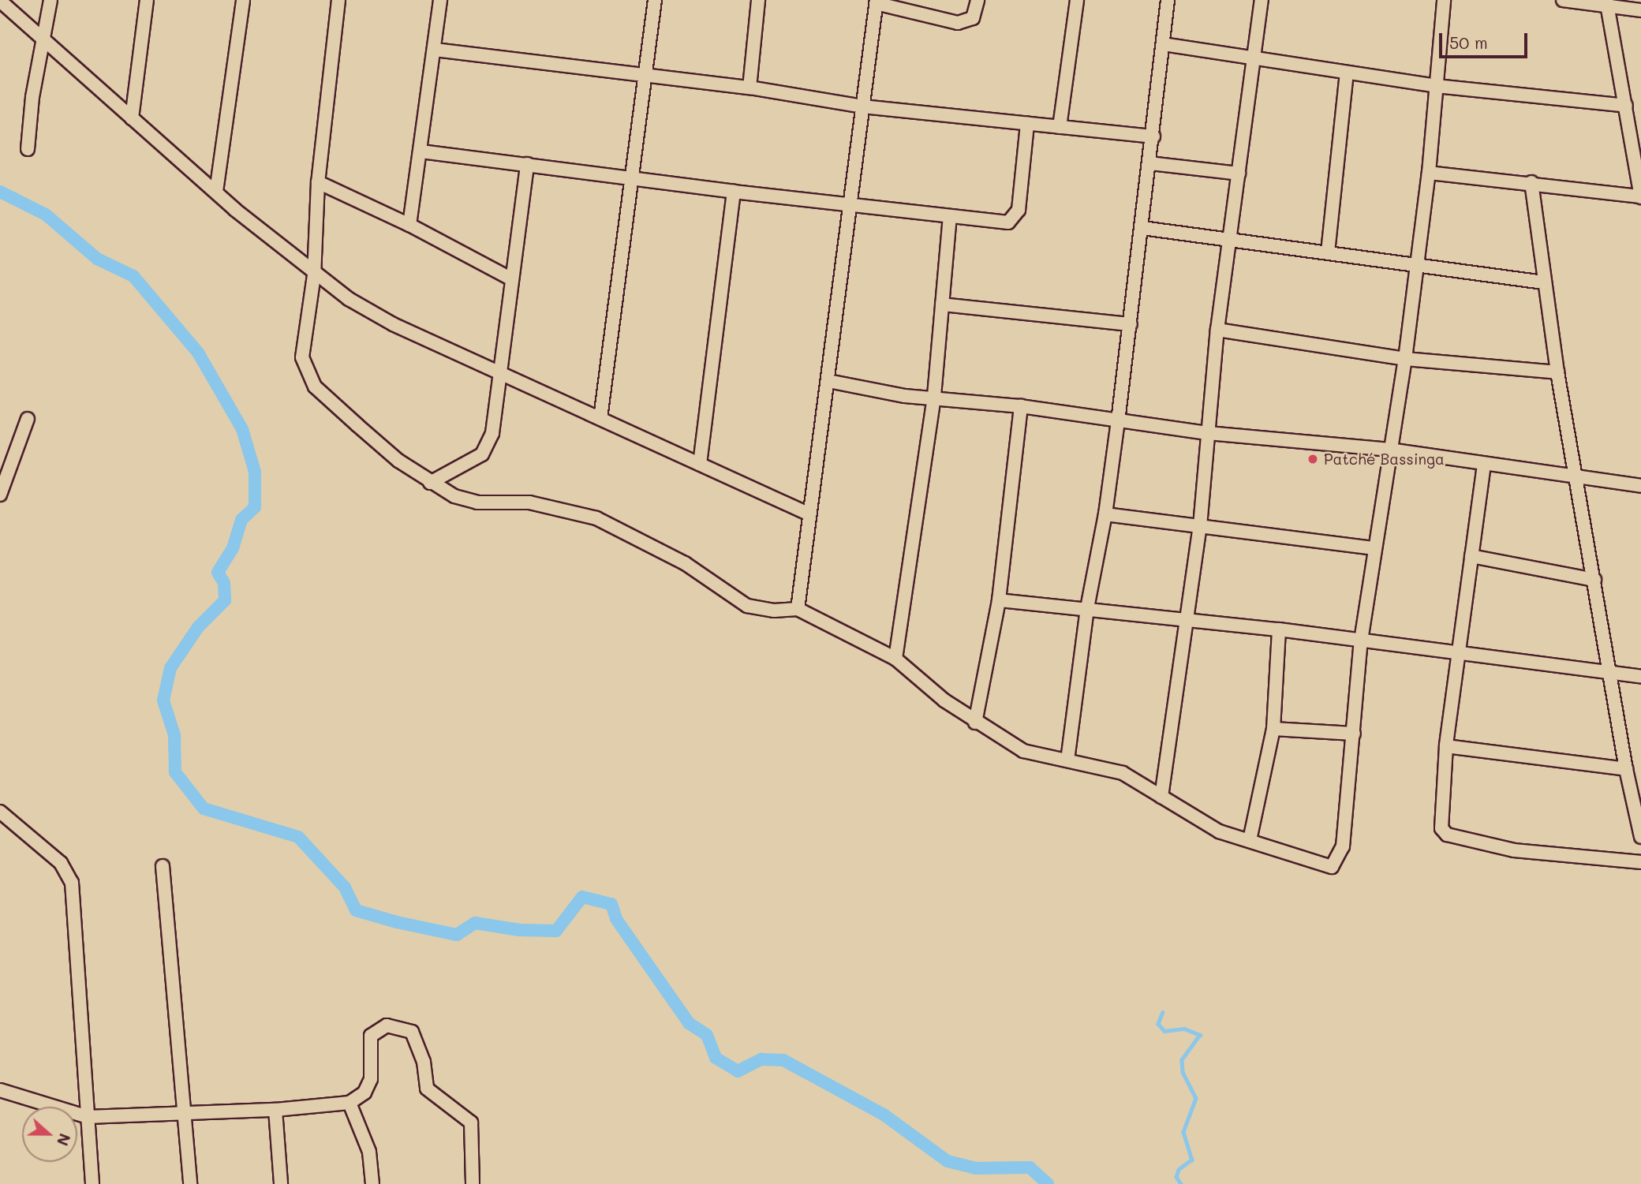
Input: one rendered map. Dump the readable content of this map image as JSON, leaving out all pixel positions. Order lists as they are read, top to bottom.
{
  "places": ["Patché Bassinga"],
  "scale_bar": "50 m",
  "north": "right"
}
